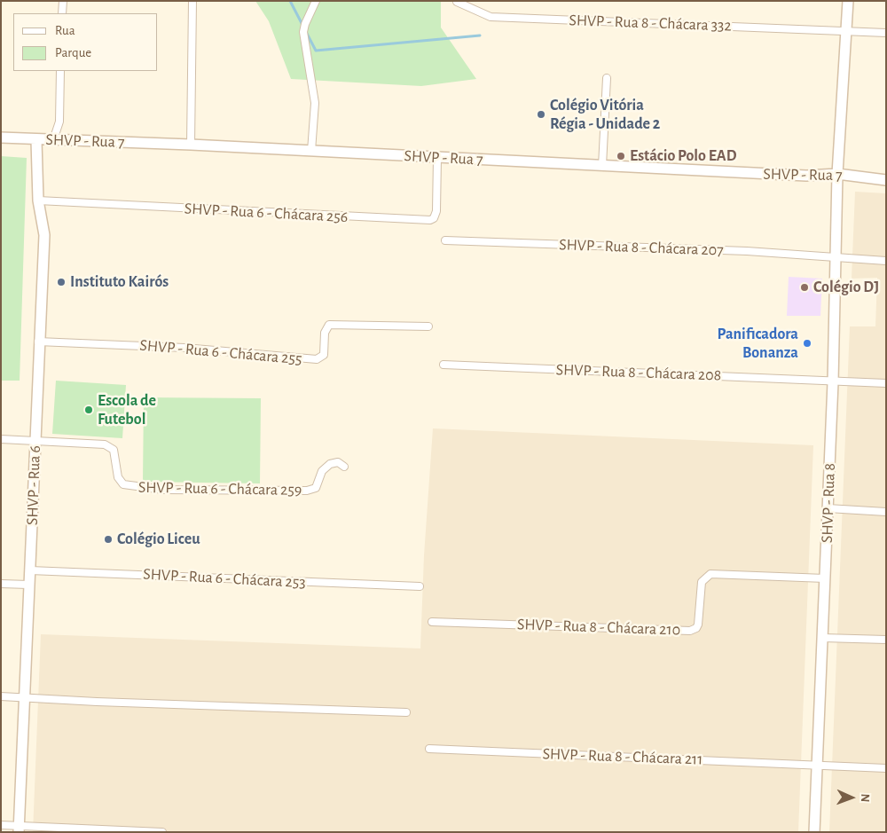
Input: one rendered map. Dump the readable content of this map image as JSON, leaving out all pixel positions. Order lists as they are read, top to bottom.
{
  "streets": {
    "street": [
      "SHVP - Rua 8 - Chácara 332",
      "SHVP - Rua 7",
      "SHVP - Rua 6 - Chácara 256",
      "SHVP - Rua 8 - Chácara 207",
      "SHVP - Rua 6 - Chácara 255",
      "SHVP - Rua 8 - Chácara 208",
      "SHVP - Rua 6",
      "SHVP - Rua 6 - Chácara 259",
      "SHVP - Rua 8",
      "SHVP - Rua 6 - Chácara 253",
      "SHVP - Rua 8 - Chácara 210",
      "SHVP - Rua 8 - Chácara 211"
    ]
  },
  "crossings": [
    ["SHVP - Rua 8 - Chácara 332", "SHVP - Rua 8"],
    ["SHVP - Rua 7", "SHVP - Rua 6 - Chácara 256"],
    ["SHVP - Rua 7", "SHVP - Rua 6"],
    ["SHVP - Rua 7", "SHVP - Rua 8"],
    ["SHVP - Rua 6 - Chácara 256", "SHVP - Rua 6"],
    ["SHVP - Rua 8 - Chácara 207", "SHVP - Rua 8"],
    ["SHVP - Rua 6 - Chácara 255", "SHVP - Rua 6"],
    ["SHVP - Rua 8 - Chácara 208", "SHVP - Rua 8"],
    ["SHVP - Rua 6", "SHVP - Rua 6 - Chácara 259"],
    ["SHVP - Rua 6", "SHVP - Rua 6 - Chácara 253"],
    ["SHVP - Rua 8", "SHVP - Rua 8 - Chácara 210"],
    ["SHVP - Rua 8", "SHVP - Rua 8 - Chácara 211"]
  ],
  "places": [
    "Colégio Vitória Régia - Unidade 2",
    "Estácio Polo EAD",
    "Instituto Kairós",
    "Colégio DJ",
    "Panificadora Bonanza",
    "Escola de Futebol",
    "Colégio Liceu"
  ],
  "legend": ["Rua", "Parque"],
  "north": "right"
}
